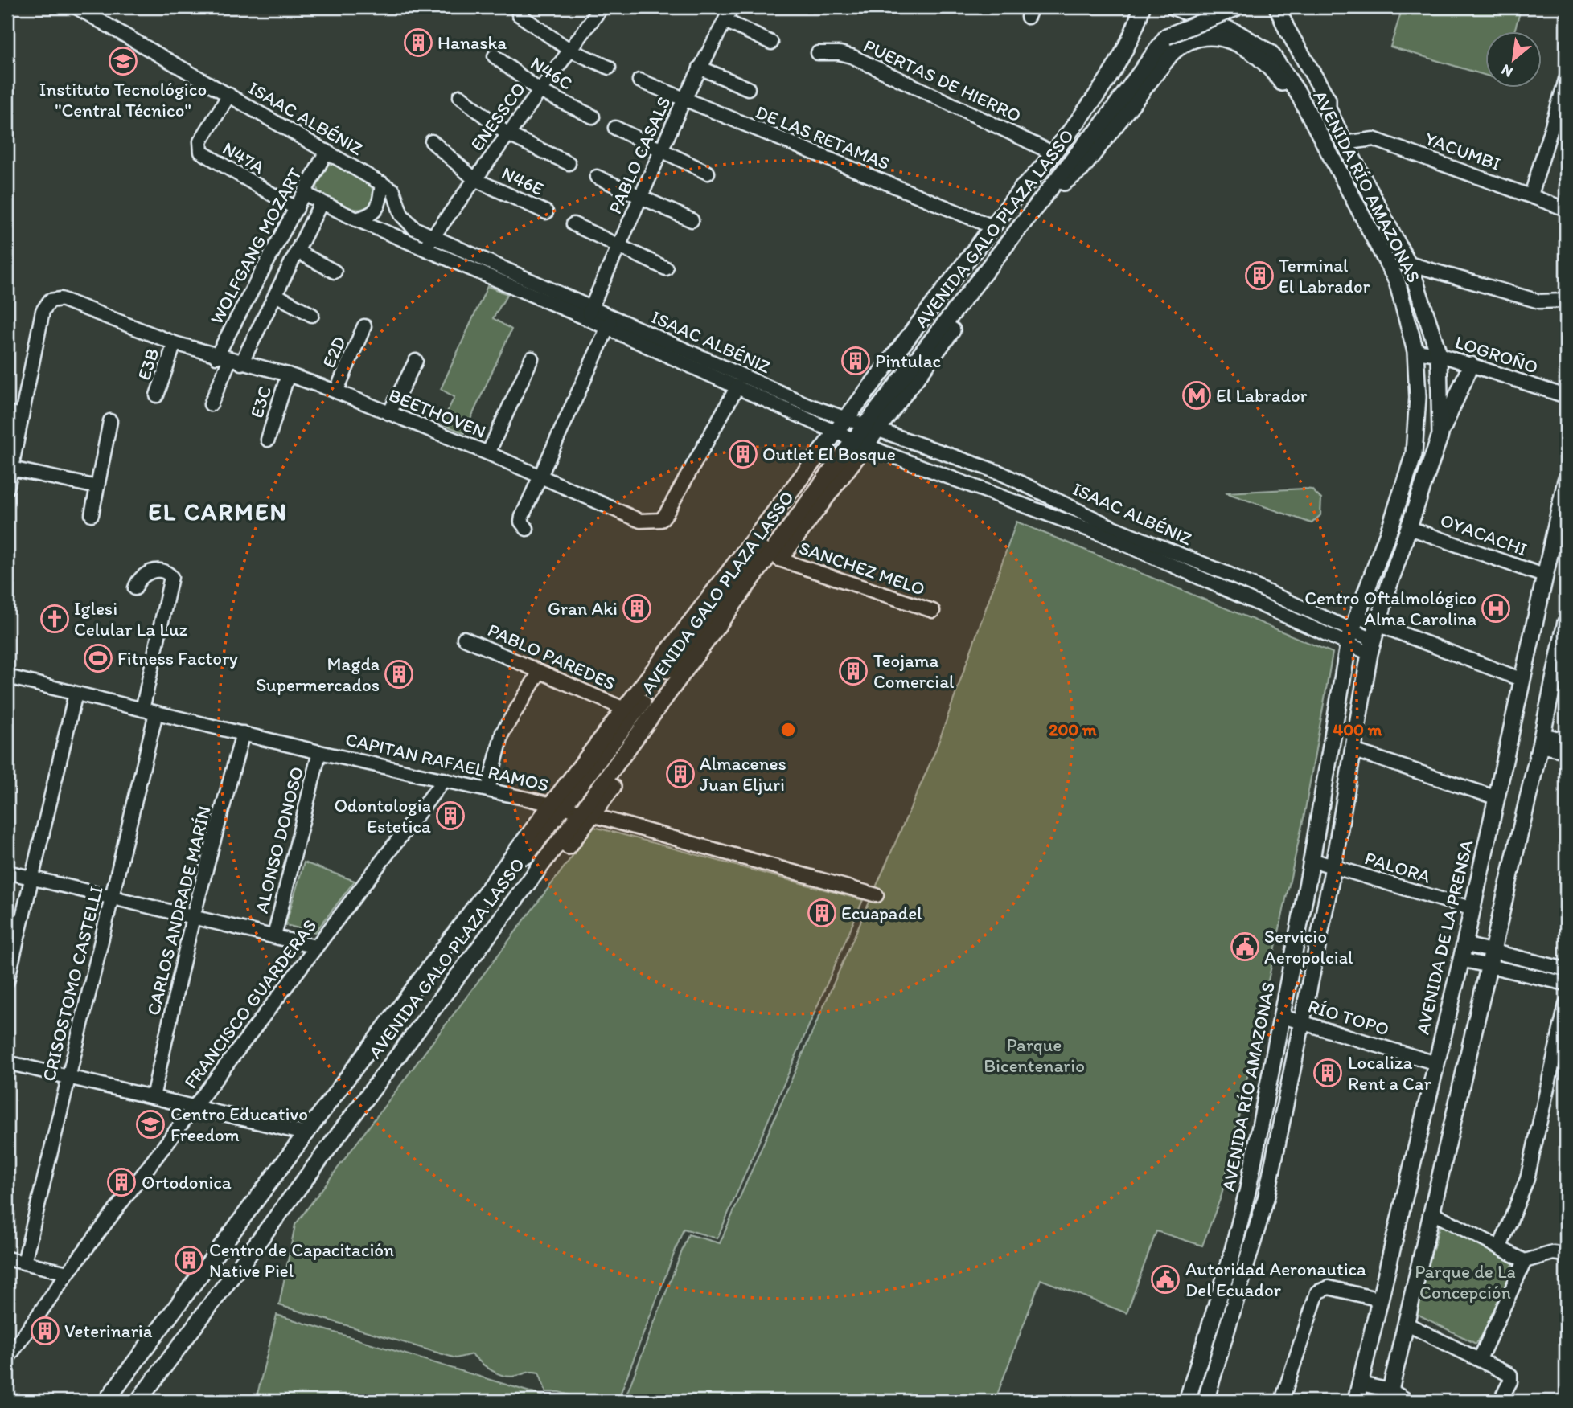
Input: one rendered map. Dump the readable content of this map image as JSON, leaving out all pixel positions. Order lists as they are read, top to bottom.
{
  "streets": {
    "main road": ["AVENIDA RÍO AMAZONAS", "AVENIDA GALO PLAZA LASSO", "AVENIDA DE LA PRENSA"],
    "street": [
      "N46C",
      "PUERTAS DE HIERRO",
      "ENESSCO",
      "ISAAC ALBÉNIZ",
      "DE LAS RETAMAS",
      "YACUMBI",
      "PABLO CASALS",
      "N47A",
      "N46E",
      "WOLFGANG MOZART",
      "E2D",
      "LOGROÑO",
      "E3B",
      "E3C",
      "BEETHOVEN",
      "OYACACHI",
      "SANCHEZ MELO",
      "PABLO PAREDES",
      "CAPITAN RAFAEL RAMOS",
      "ALONSO DONOSO",
      "PALORA",
      "CARLOS ANDRADE MARÍN",
      "CRISOSTOMO CASTELLI",
      "FRANCISCO GUARDERAS",
      "RÍO TOPO"
    ]
  },
  "crossings": [
    ["N46C", "ENESSCO"],
    ["ENESSCO", "ISAAC ALBÉNIZ"],
    ["ENESSCO", "N46E"],
    ["ISAAC ALBÉNIZ", "PABLO CASALS"],
    ["ISAAC ALBÉNIZ", "N47A"],
    ["ISAAC ALBÉNIZ", "AVENIDA RÍO AMAZONAS"],
    ["ISAAC ALBÉNIZ", "AVENIDA GALO PLAZA LASSO"],
    ["ISAAC ALBÉNIZ", "WOLFGANG MOZART"],
    ["ISAAC ALBÉNIZ", "BEETHOVEN"],
    ["DE LAS RETAMAS", "PABLO CASALS"],
    ["DE LAS RETAMAS", "AVENIDA GALO PLAZA LASSO"],
    ["YACUMBI", "AVENIDA RÍO AMAZONAS"],
    ["N47A", "WOLFGANG MOZART"],
    ["AVENIDA RÍO AMAZONAS", "LOGROÑO"],
    ["AVENIDA RÍO AMAZONAS", "OYACACHI"],
    ["AVENIDA RÍO AMAZONAS", "PALORA"],
    ["AVENIDA RÍO AMAZONAS", "RÍO TOPO"],
    ["AVENIDA GALO PLAZA LASSO", "SANCHEZ MELO"],
    ["AVENIDA GALO PLAZA LASSO", "PABLO PAREDES"],
    ["AVENIDA GALO PLAZA LASSO", "CAPITAN RAFAEL RAMOS"],
    ["WOLFGANG MOZART", "BEETHOVEN"],
    ["E2D", "BEETHOVEN"],
    ["E3B", "BEETHOVEN"],
    ["E3C", "BEETHOVEN"],
    ["OYACACHI", "AVENIDA DE LA PRENSA"],
    ["CAPITAN RAFAEL RAMOS", "ALONSO DONOSO"],
    ["CAPITAN RAFAEL RAMOS", "CARLOS ANDRADE MARÍN"],
    ["CAPITAN RAFAEL RAMOS", "CRISOSTOMO CASTELLI"],
    ["CAPITAN RAFAEL RAMOS", "FRANCISCO GUARDERAS"],
    ["PALORA", "AVENIDA DE LA PRENSA"],
    ["AVENIDA DE LA PRENSA", "RÍO TOPO"]
  ],
  "districts": ["EL CARMEN"],
  "parks": ["Parque Bicentenario", "Parque de La Concepción"],
  "places": {
    "building": [
      "Hanaska",
      "Terminal El Labrador",
      "Pintulac",
      "Outlet El Bosque",
      "Gran Aki",
      "Teojama Comercial",
      "Magda Supermercados",
      "Almacenes Juan Eljuri",
      "Odontologia Estetica",
      "Ecuapadel",
      "Localiza Rent a Car",
      "Ortodonica",
      "Centro de Capacitación Native Piel",
      "Veterinaria"
    ],
    "school or university": ["Instituto Tecnológico \"Central Técnico\"", "Centro Educativo Freedom"],
    "metro station": ["El Labrador"],
    "hospital": ["Centro Oftalmológico Alma Carolina"],
    "church": ["Iglesi Celular La Luz"],
    "sports": ["Fitness Factory"],
    "public building": ["Servicio Aeropolcial", "Autoridad Aeronautica Del Ecuador"]
  },
  "north": "bottom left",
  "rings": ["200 m", "400 m"]
}
